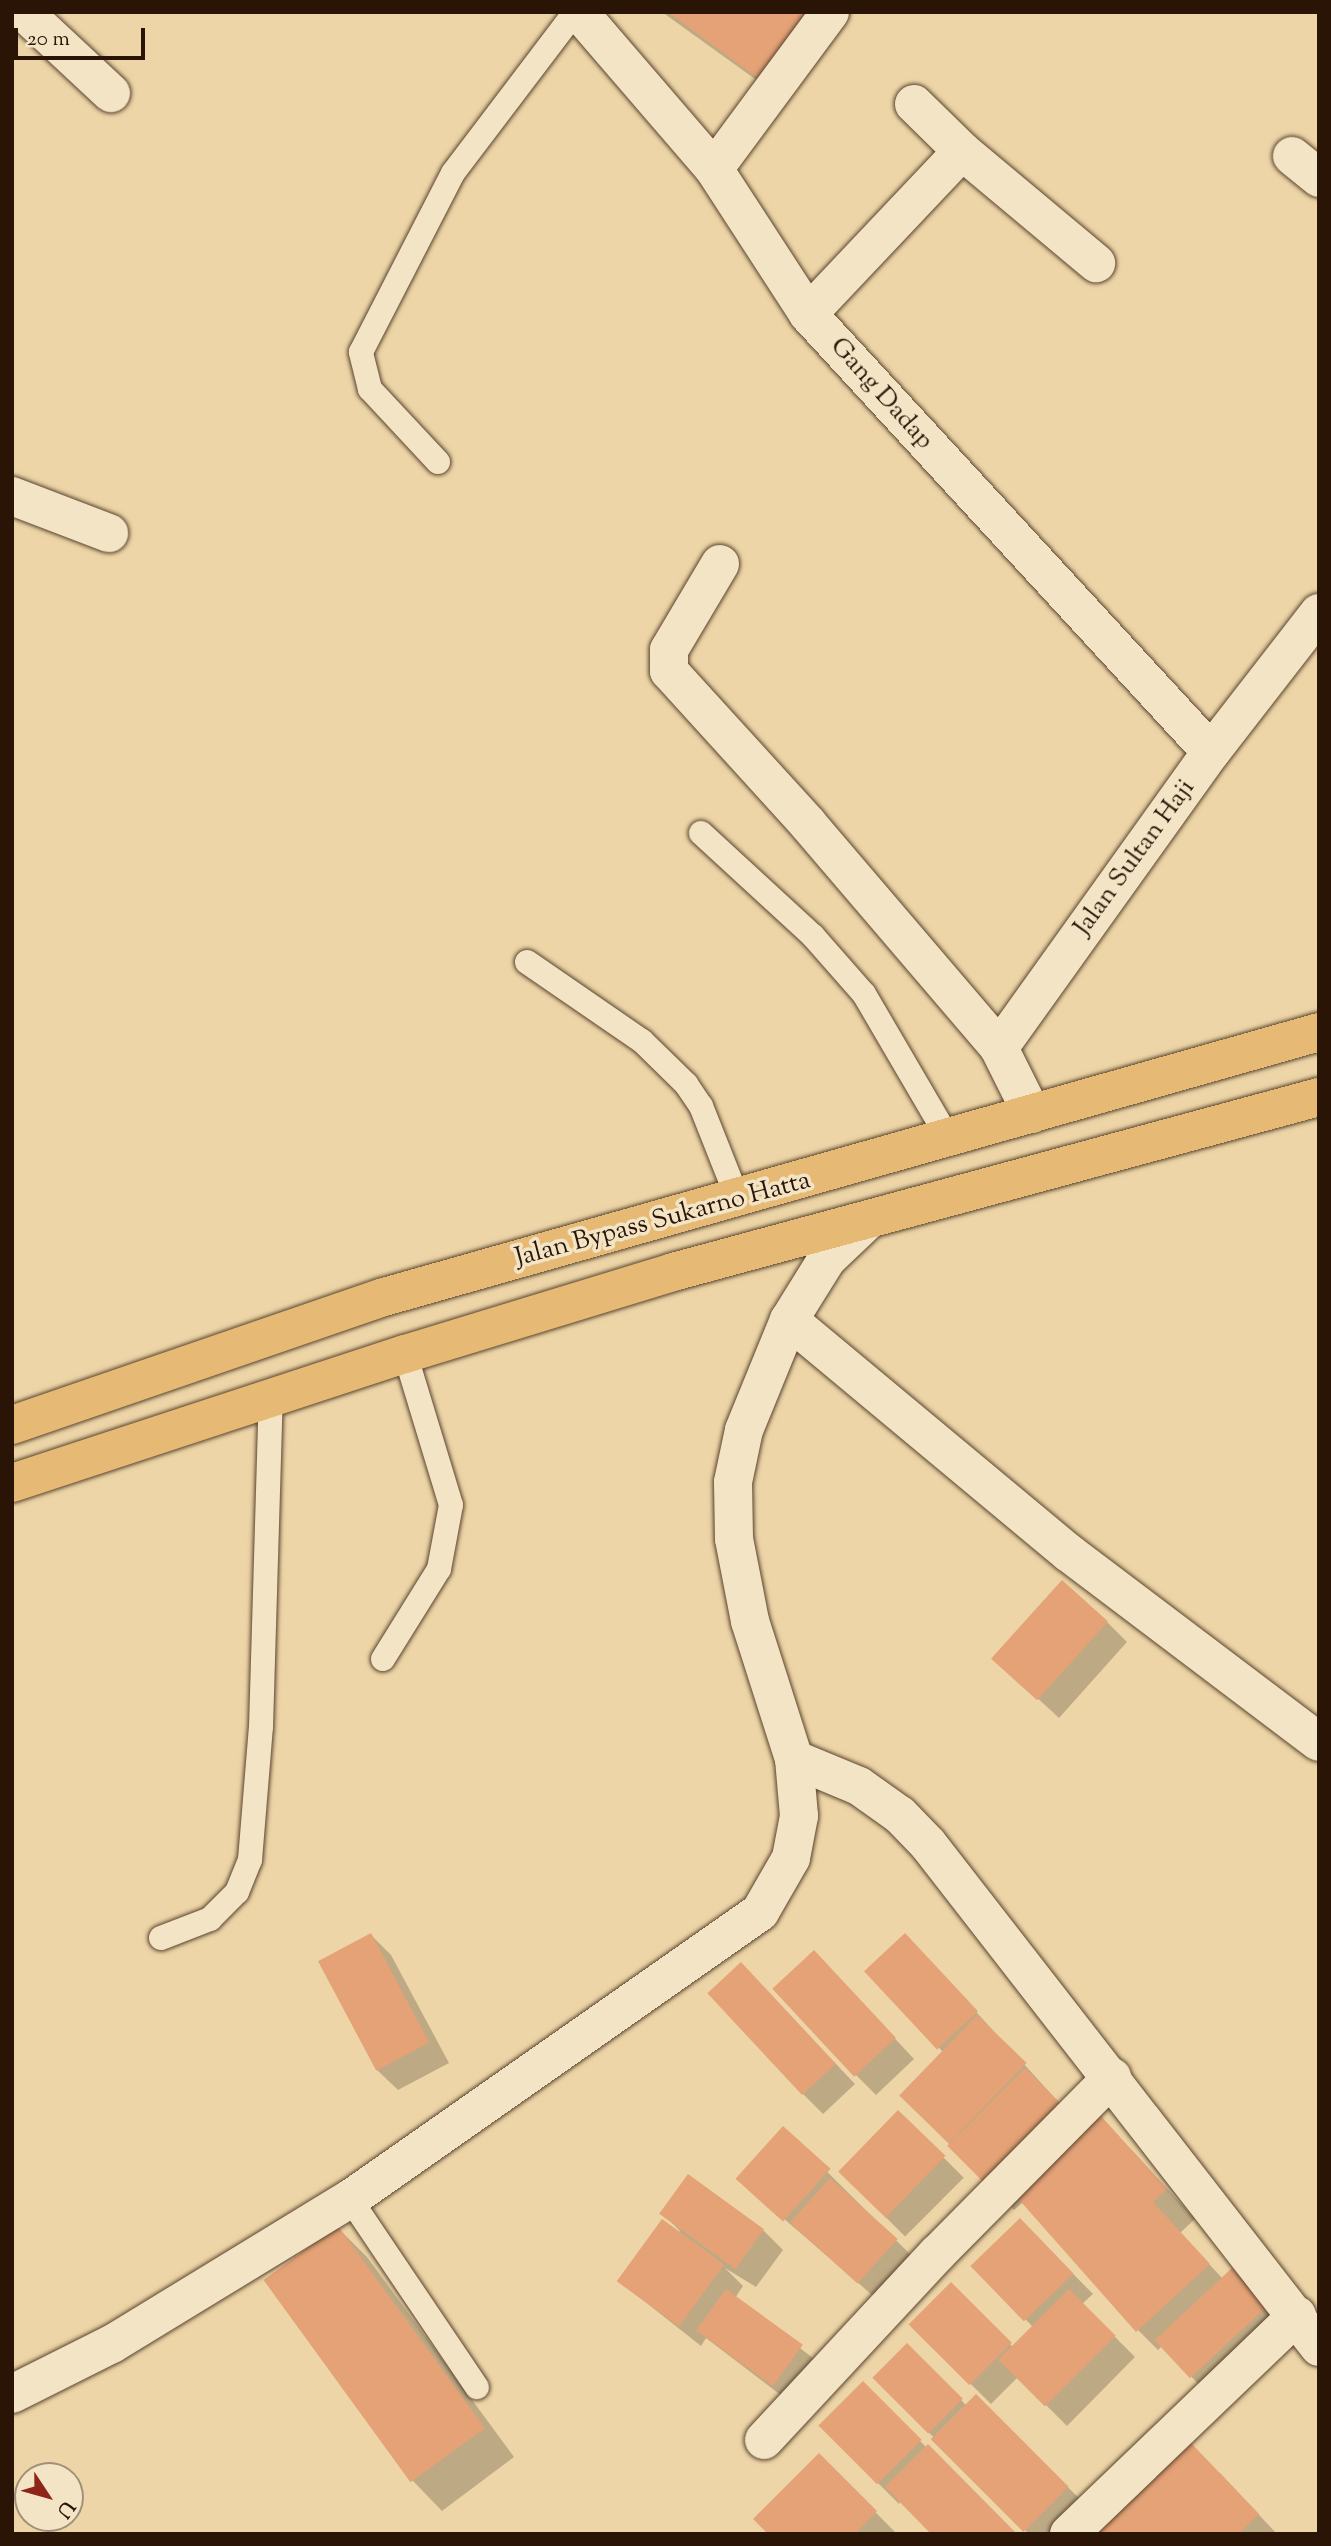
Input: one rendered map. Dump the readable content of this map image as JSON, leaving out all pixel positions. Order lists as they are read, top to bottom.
{
  "streets": {
    "highway": ["Jalan Bypass Sukarno Hatta"],
    "street": ["Gang Dadap", "Jalan Sultan Haji"]
  },
  "crossings": [
    ["Gang Dadap", "Jalan Sultan Haji"]
  ],
  "scale_bar": "20 m",
  "north": "bottom right"
}
